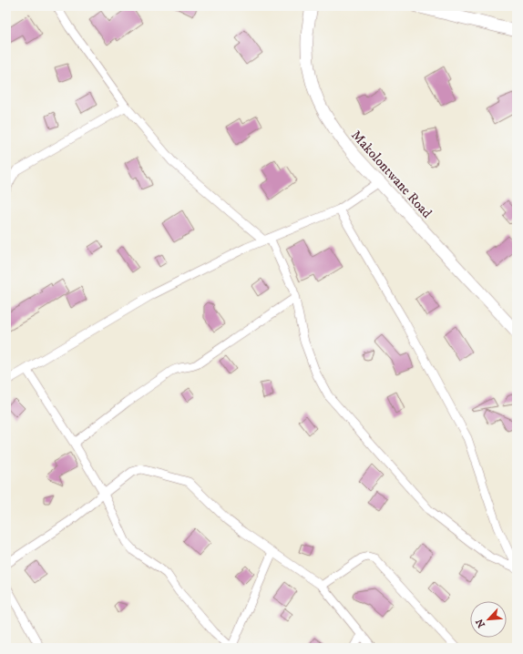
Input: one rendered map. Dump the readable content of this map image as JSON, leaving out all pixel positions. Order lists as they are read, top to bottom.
{
  "streets": {
    "main road": ["Makolontwane Road"]
  },
  "north": "bottom left"
}
